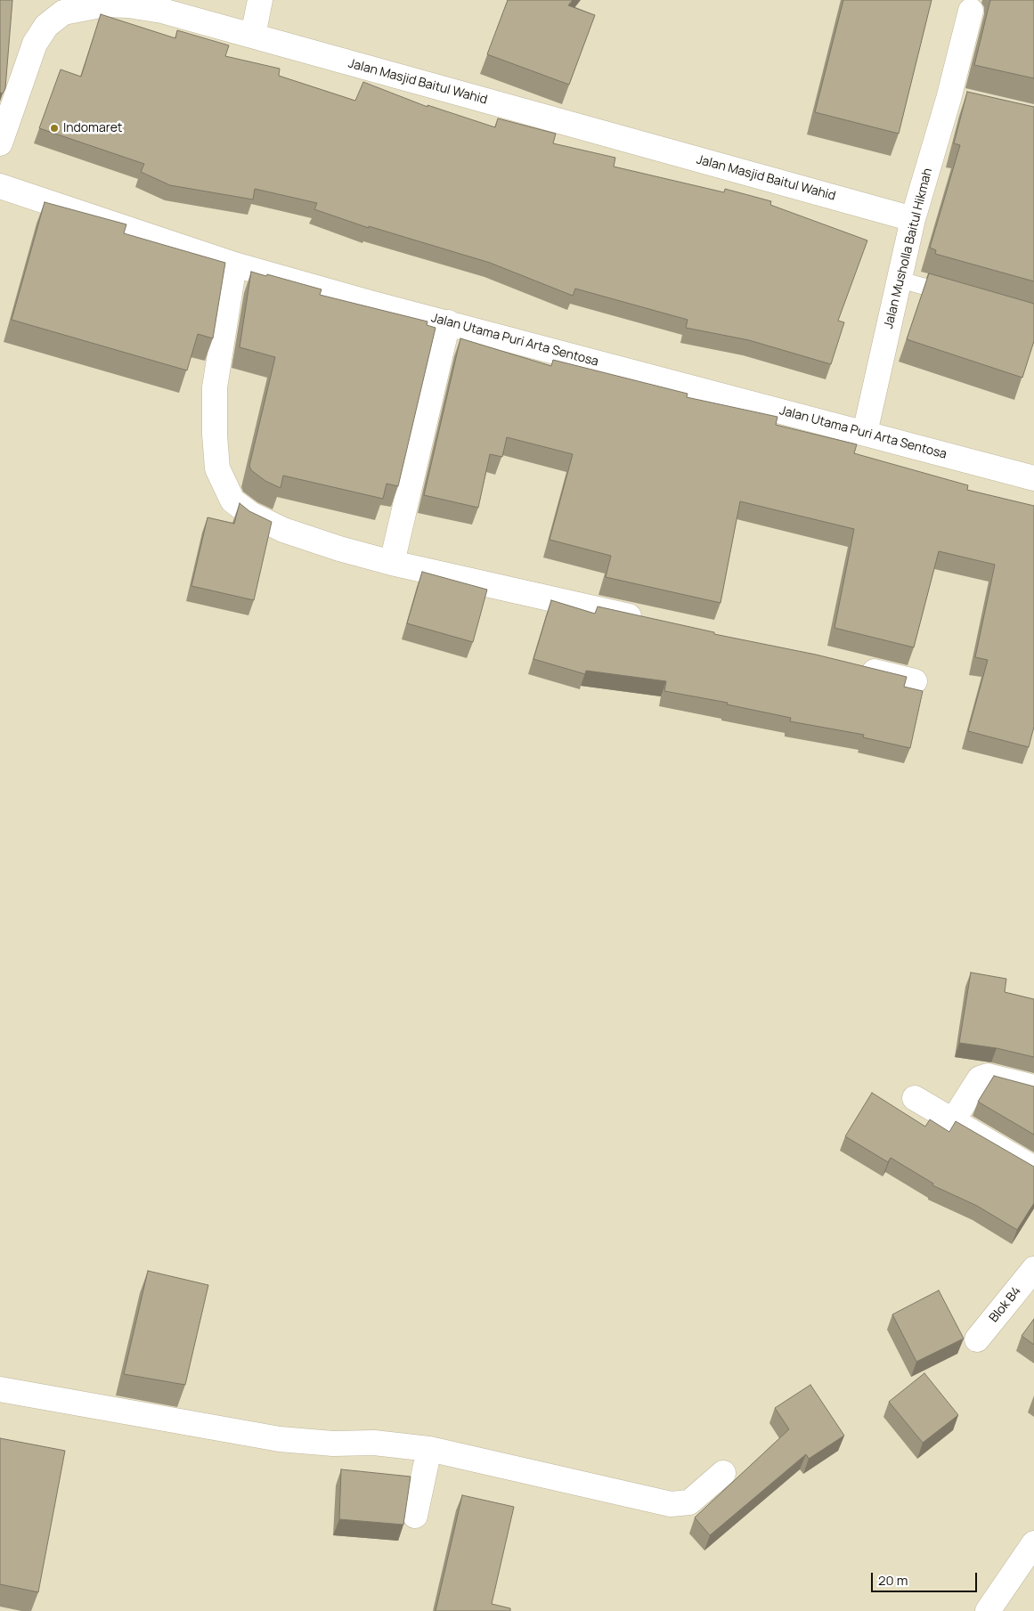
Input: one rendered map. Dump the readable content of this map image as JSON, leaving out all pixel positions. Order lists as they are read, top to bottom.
{
  "streets": {
    "street": [
      "Jalan Masjid Baitul Wahid",
      "Jalan Musholla Baitul Hikmah",
      "Jalan Utama Puri Arta Sentosa",
      "Blok B4"
    ]
  },
  "crossings": [
    ["Jalan Masjid Baitul Wahid", "Jalan Musholla Baitul Hikmah"],
    ["Jalan Musholla Baitul Hikmah", "Jalan Utama Puri Arta Sentosa"]
  ],
  "places": ["Indomaret"],
  "scale_bar": "20 m"
}
